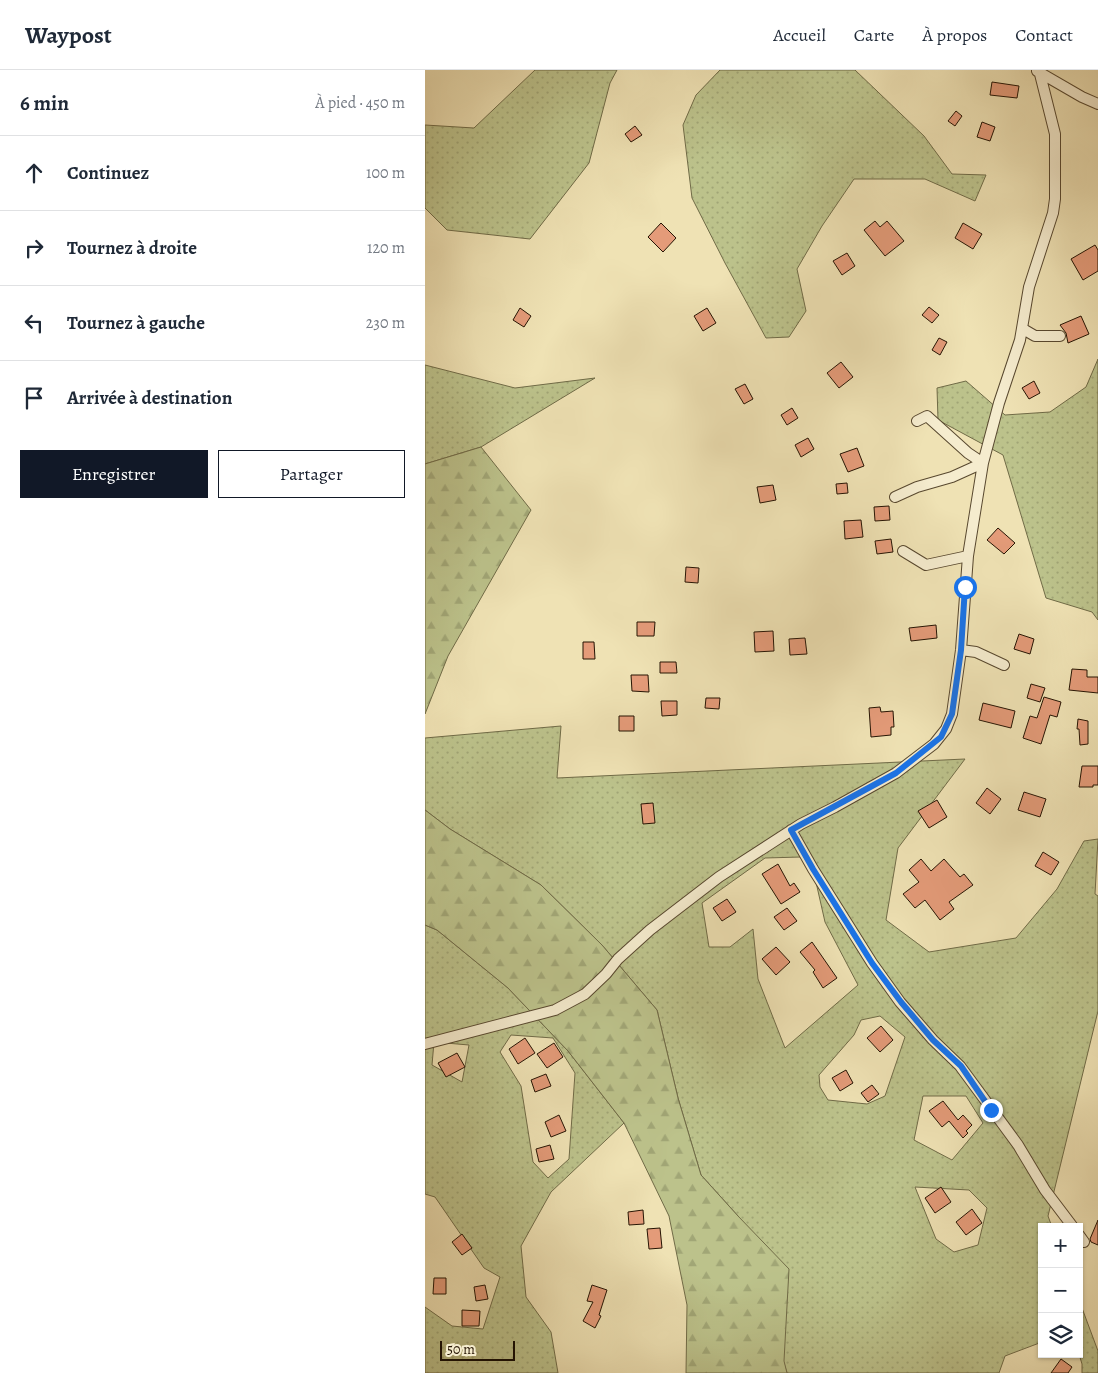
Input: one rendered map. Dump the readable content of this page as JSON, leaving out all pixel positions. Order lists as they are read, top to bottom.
{
  "scale_bar": "50 m",
  "page": {
    "header": "Waypost",
    "nav": [
      "Accueil",
      "Carte",
      "À propos",
      "Contact"
    ],
    "heading": ["6 min", "À pied · 450 m"],
    "list": [
      ["Continuez", "100 m"],
      ["Tournez à droite", "120 m"],
      ["Tournez à gauche", "230 m"],
      "Arrivée à destination"
    ],
    "buttons": ["Enregistrer", "Partager"],
    "map_buttons": ["+", "−"],
    "scale": "50 m"
  }
}
